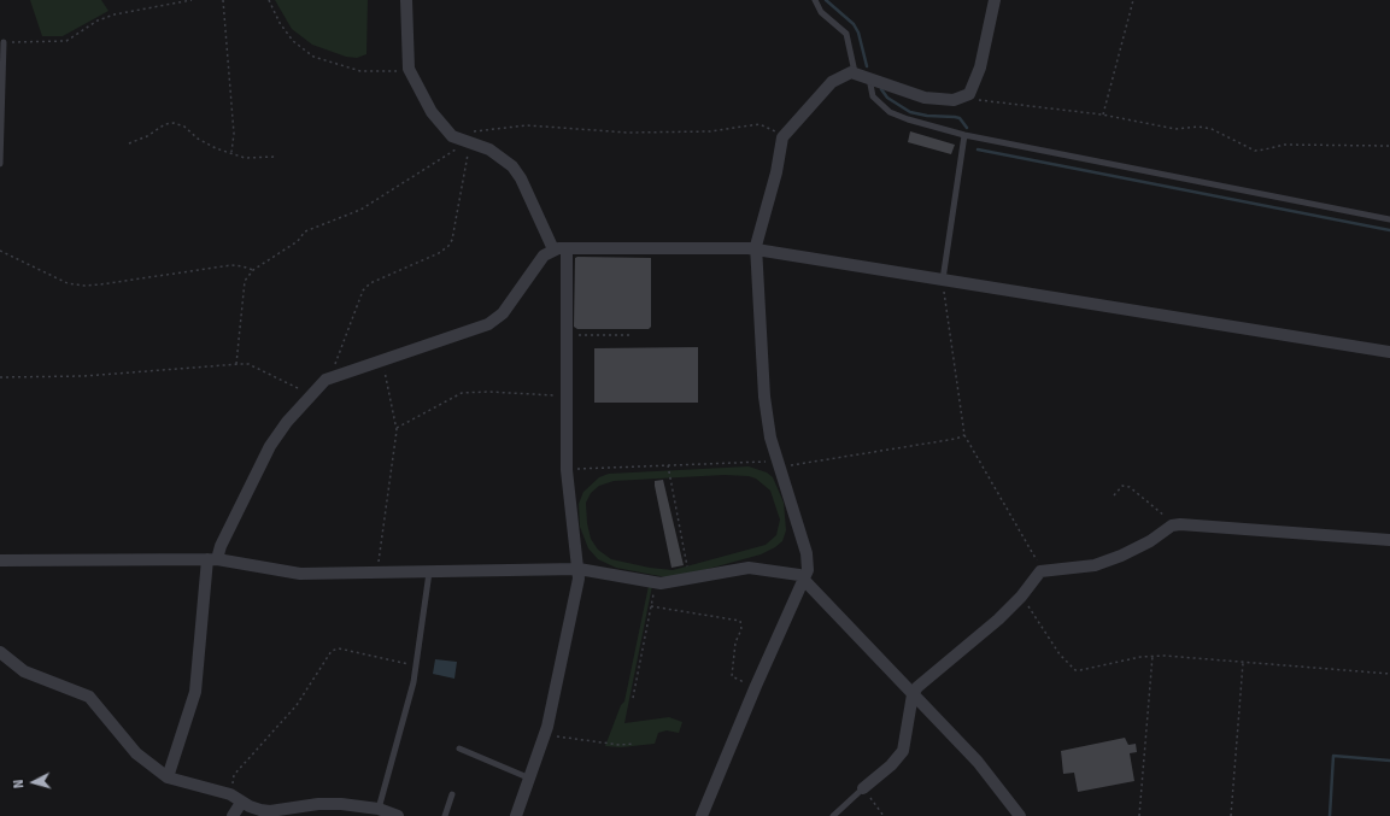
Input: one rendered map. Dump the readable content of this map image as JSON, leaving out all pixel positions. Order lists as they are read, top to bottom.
{
  "north": "left"
}
